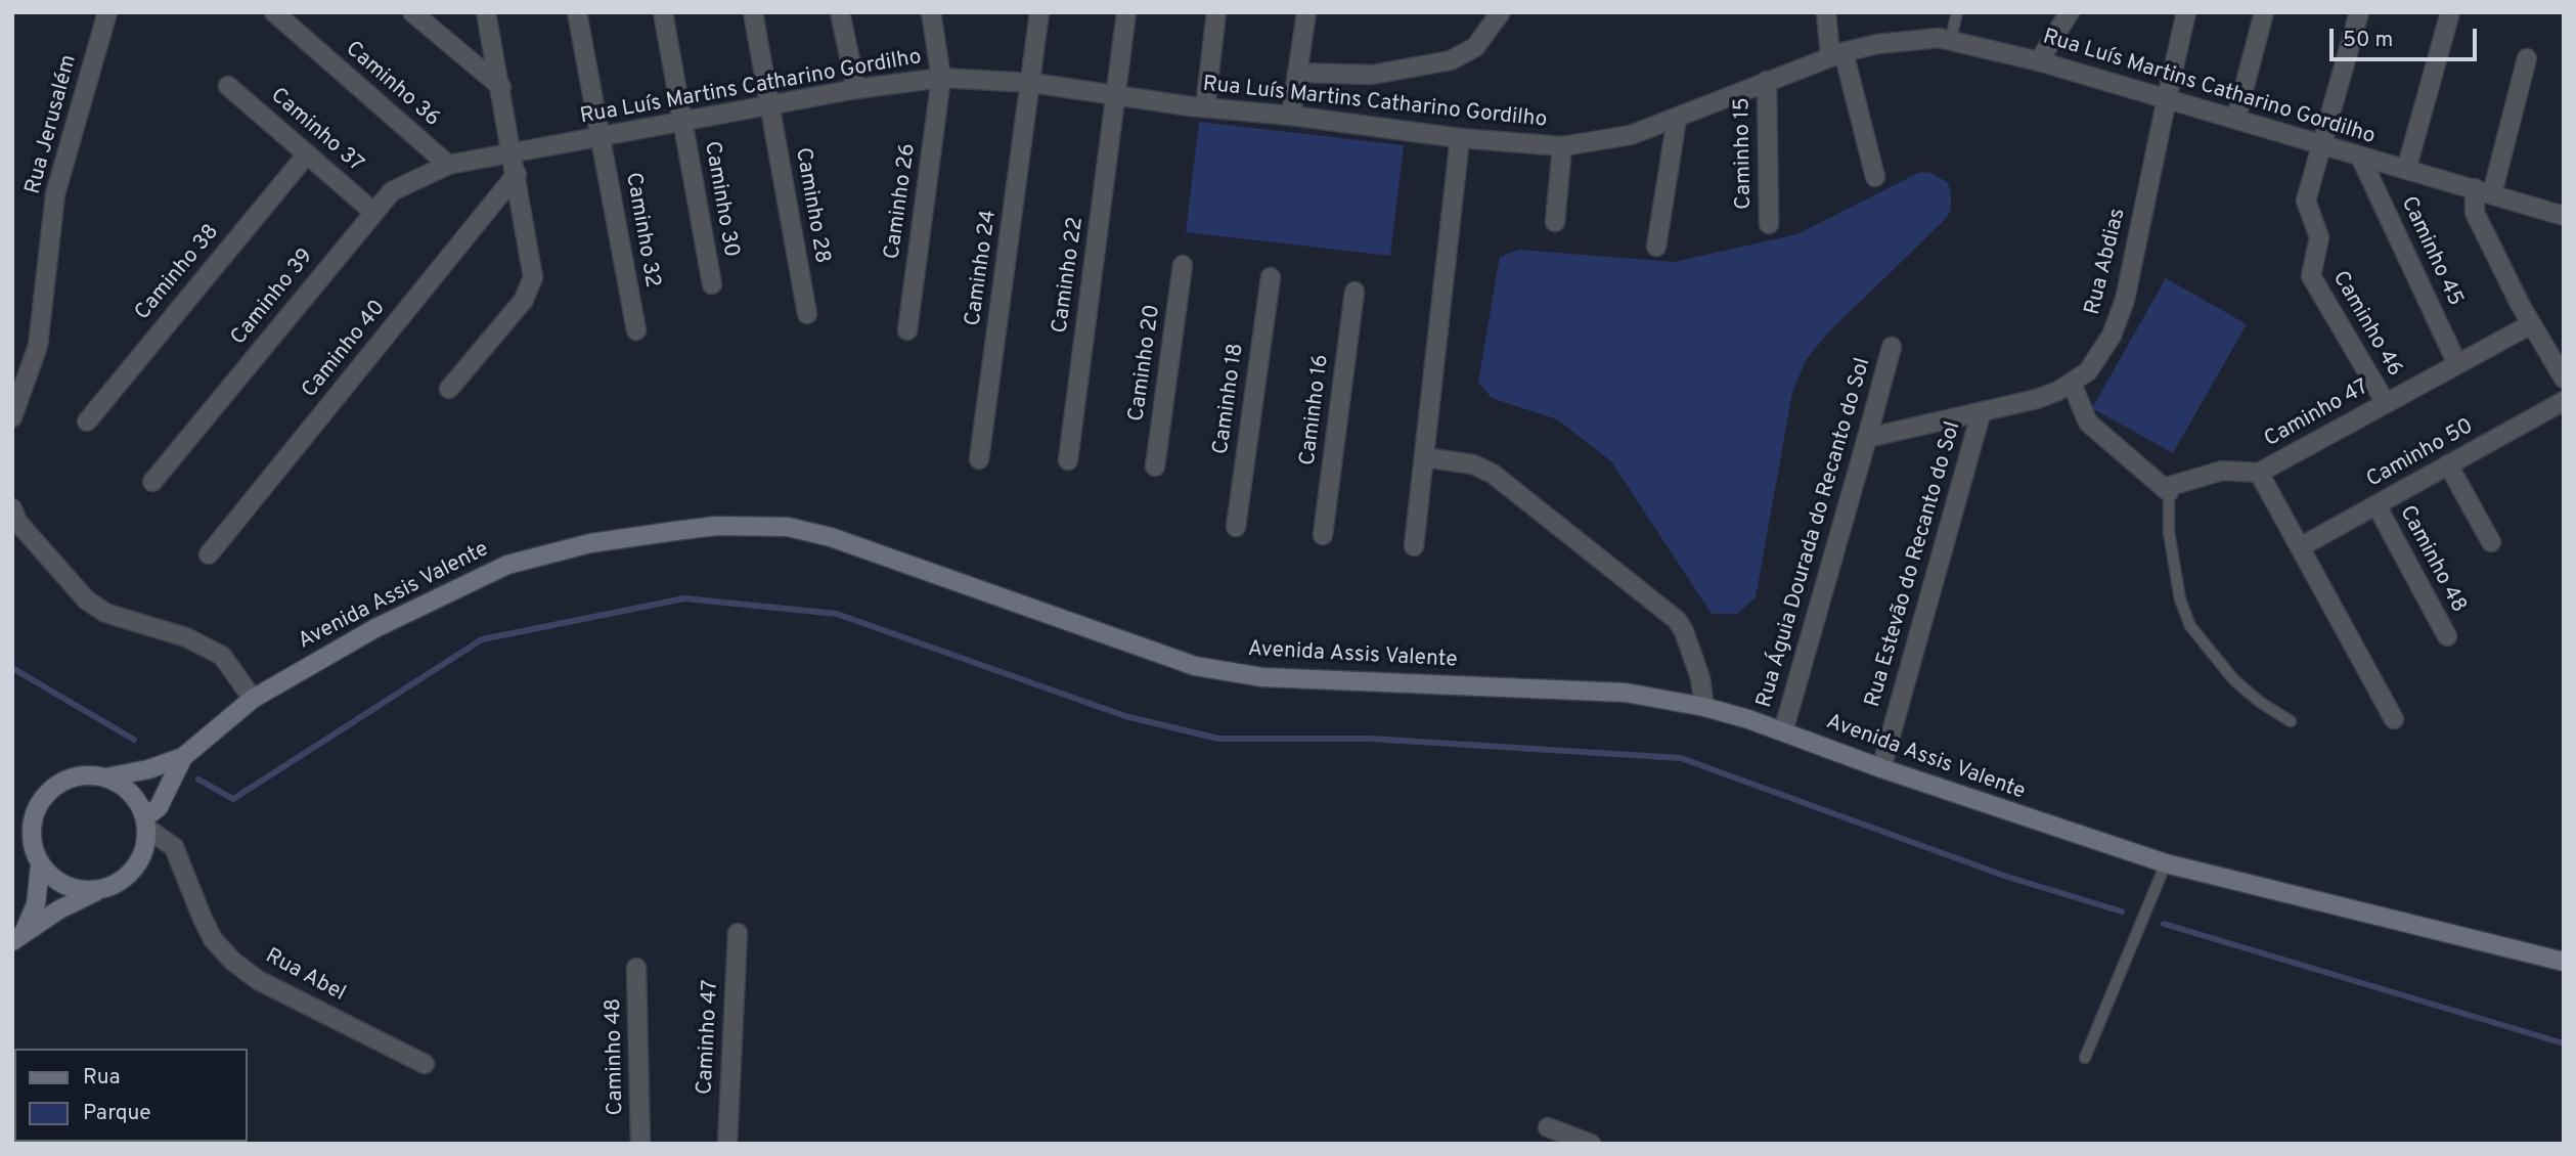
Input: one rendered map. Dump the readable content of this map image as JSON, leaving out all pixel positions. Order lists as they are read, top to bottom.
{
  "streets": {
    "main road": ["Avenida Assis Valente"],
    "street": [
      "Caminho 36",
      "Rua Luís Martins Catharino Gordilho",
      "Rua Jerusalém",
      "Caminho 37",
      "Caminho 15",
      "Caminho 30",
      "Caminho 26",
      "Caminho 28",
      "Caminho 32",
      "Caminho 45",
      "Rua Abdias",
      "Caminho 24",
      "Caminho 38",
      "Caminho 22",
      "Caminho 39",
      "Caminho 46",
      "Caminho 40",
      "Caminho 20",
      "Caminho 18",
      "Caminho 16",
      "Caminho 47",
      "Caminho 50",
      "Rua Águia Dourada do Recanto do Sol",
      "Caminho 48",
      "Rua Estevão do Recanto do Sol",
      "Rua Abel"
    ]
  },
  "crossings": [
    ["Caminho 36", "Rua Luís Martins Catharino Gordilho"],
    ["Caminho 36", "Caminho 39"],
    ["Rua Luís Martins Catharino Gordilho", "Caminho 15"],
    ["Rua Luís Martins Catharino Gordilho", "Caminho 30"],
    ["Rua Luís Martins Catharino Gordilho", "Caminho 26"],
    ["Rua Luís Martins Catharino Gordilho", "Caminho 28"],
    ["Rua Luís Martins Catharino Gordilho", "Caminho 32"],
    ["Rua Luís Martins Catharino Gordilho", "Caminho 45"],
    ["Rua Luís Martins Catharino Gordilho", "Rua Abdias"],
    ["Rua Luís Martins Catharino Gordilho", "Caminho 24"],
    ["Rua Luís Martins Catharino Gordilho", "Caminho 22"],
    ["Rua Luís Martins Catharino Gordilho", "Caminho 39"],
    ["Rua Luís Martins Catharino Gordilho", "Caminho 46"],
    ["Caminho 37", "Caminho 38"],
    ["Caminho 37", "Caminho 39"],
    ["Caminho 45", "Caminho 47"],
    ["Rua Abdias", "Rua Águia Dourada do Recanto do Sol"],
    ["Rua Abdias", "Rua Estevão do Recanto do Sol"],
    ["Caminho 46", "Caminho 47"],
    ["Caminho 47", "Caminho 50"],
    ["Caminho 50", "Caminho 48"],
    ["Rua Águia Dourada do Recanto do Sol", "Avenida Assis Valente"],
    ["Rua Estevão do Recanto do Sol", "Avenida Assis Valente"],
    ["Avenida Assis Valente", "Rua Abel"]
  ],
  "legend": ["Rua", "Parque"],
  "scale_bar": "50 m"
}
